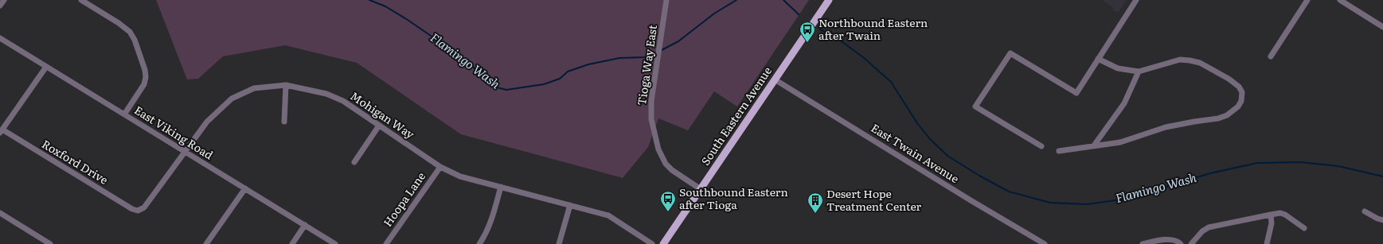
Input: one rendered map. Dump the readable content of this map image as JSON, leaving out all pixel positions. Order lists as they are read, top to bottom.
{
  "streets": {
    "main road": ["South Eastern Avenue"],
    "street": [
      "Tioga Way East",
      "Mohigan Way",
      "East Viking Road",
      "East Twain Avenue",
      "Roxford Drive",
      "Hoopa Lane"
    ]
  },
  "crossings": [
    ["Tioga Way East", "South Eastern Avenue"],
    ["Mohigan Way", "East Viking Road"],
    ["Mohigan Way", "Roxford Drive"],
    ["Mohigan Way", "Hoopa Lane"],
    ["South Eastern Avenue", "East Twain Avenue"]
  ],
  "water": ["Flamingo Wash"],
  "places": {
    "bus stop": ["Northbound Eastern after Twain", "Southbound Eastern after Tioga"],
    "building": ["Desert Hope Treatment Center"]
  }
}
